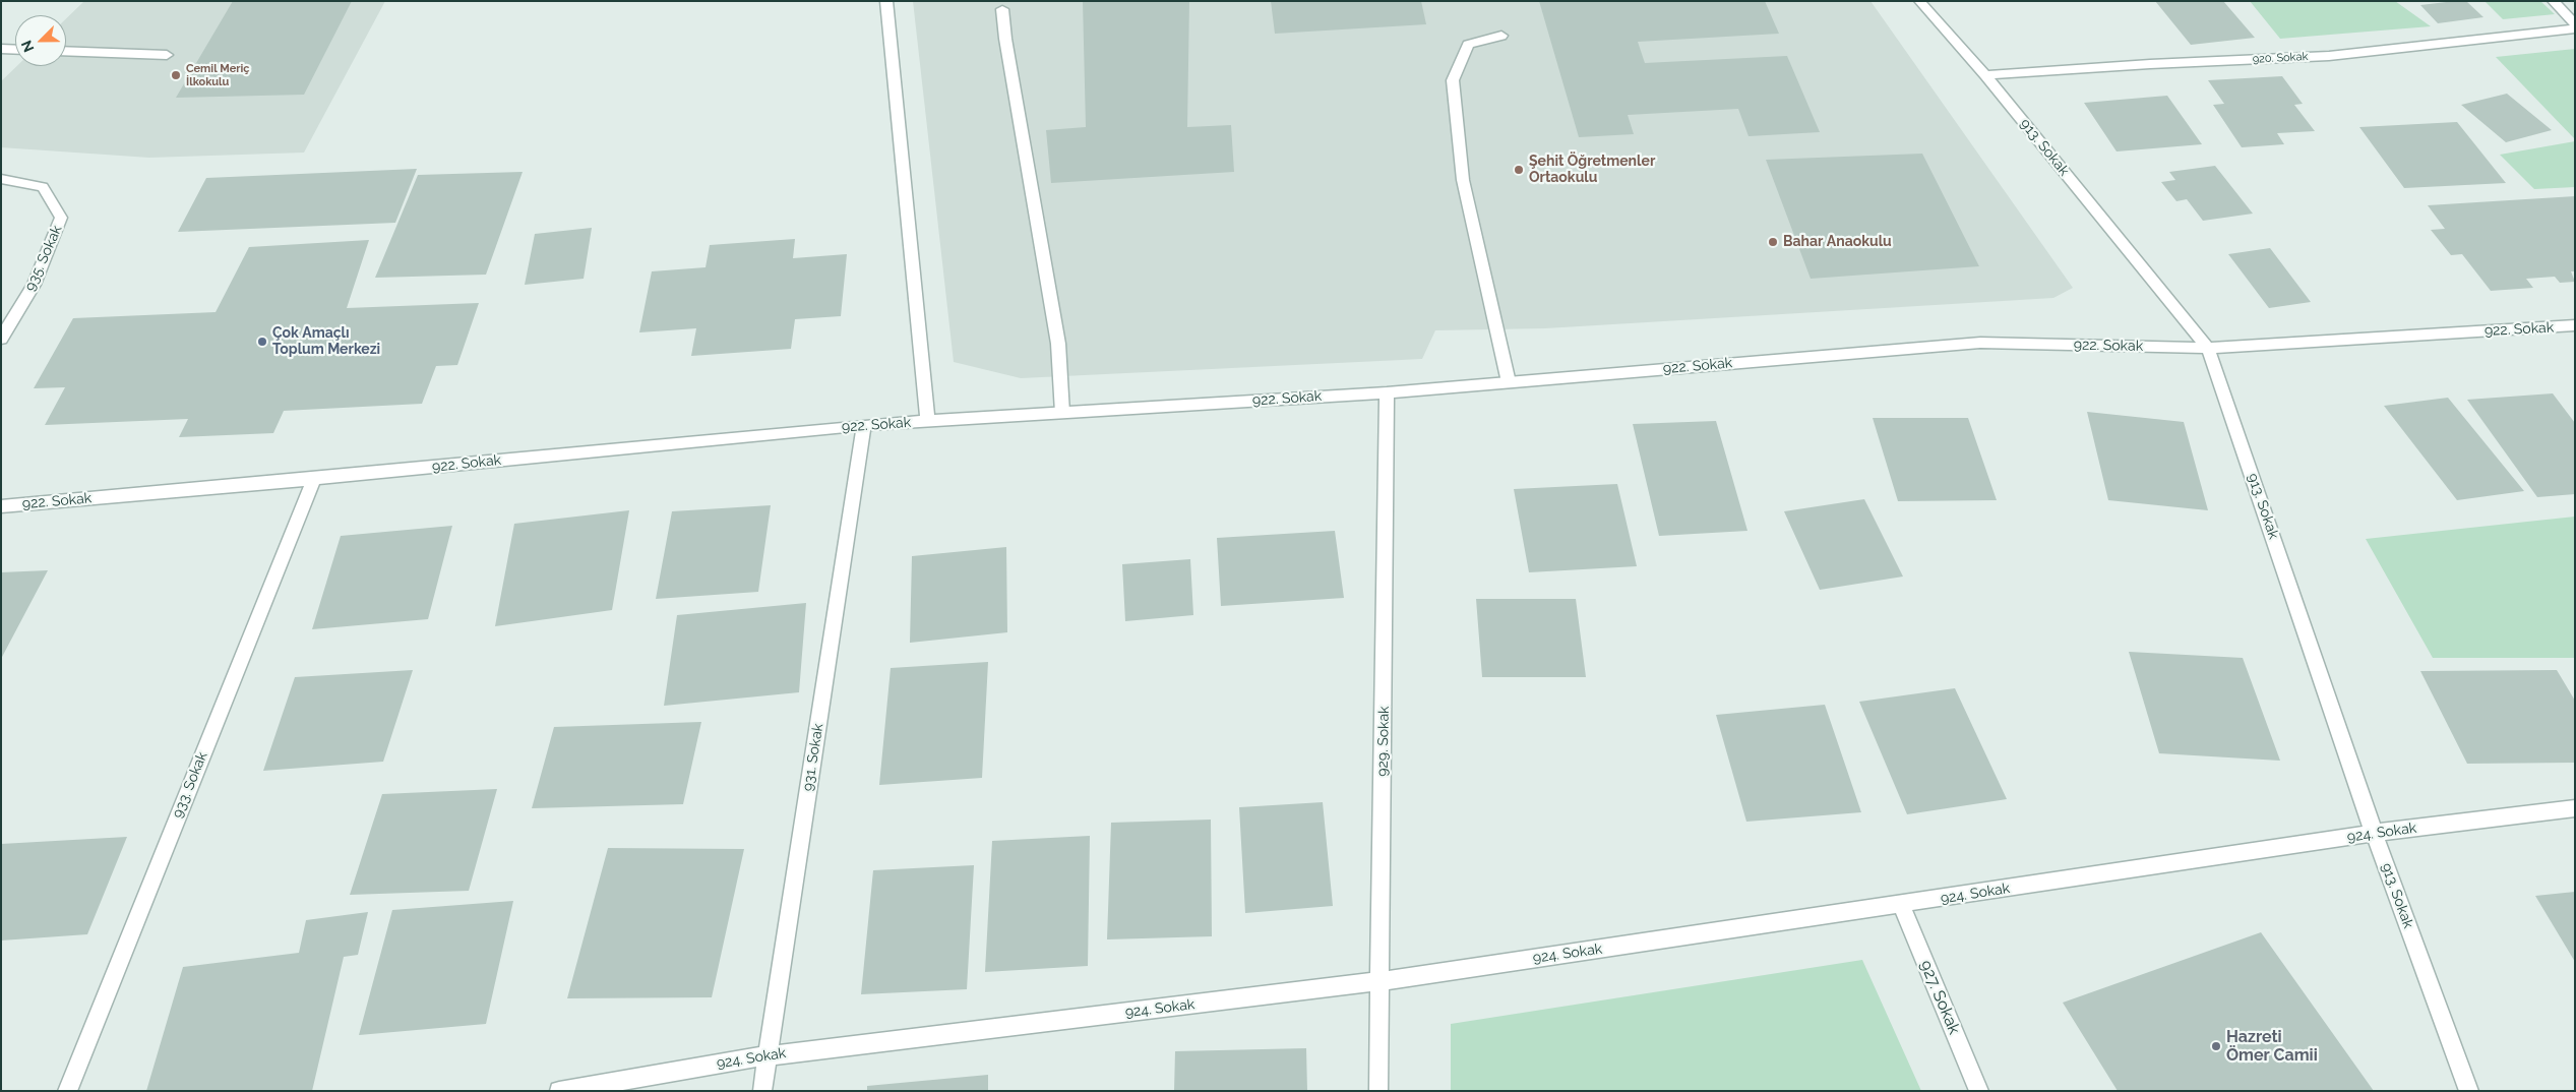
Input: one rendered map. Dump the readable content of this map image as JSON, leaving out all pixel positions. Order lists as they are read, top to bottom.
{
  "streets": {
    "street": [
      "920. Sokak",
      "913. Sokak",
      "935. Sokak",
      "922. Sokak",
      "929. Sokak",
      "931. Sokak",
      "933. Sokak",
      "924. Sokak",
      "927. Sokak"
    ]
  },
  "crossings": [
    ["920. Sokak", "913. Sokak"],
    ["913. Sokak", "922. Sokak"],
    ["913. Sokak", "924. Sokak"],
    ["922. Sokak", "929. Sokak"],
    ["922. Sokak", "931. Sokak"],
    ["922. Sokak", "933. Sokak"],
    ["929. Sokak", "924. Sokak"],
    ["931. Sokak", "924. Sokak"],
    ["924. Sokak", "927. Sokak"]
  ],
  "places": [
    "Cemil Meriç İlkokulu",
    "Şehit Öğretmenler Ortaokulu",
    "Bahar Anaokulu",
    "Çok Amaçlı Toplum Merkezi",
    "Hazreti Ömer Camii"
  ],
  "north": "bottom left"
}
